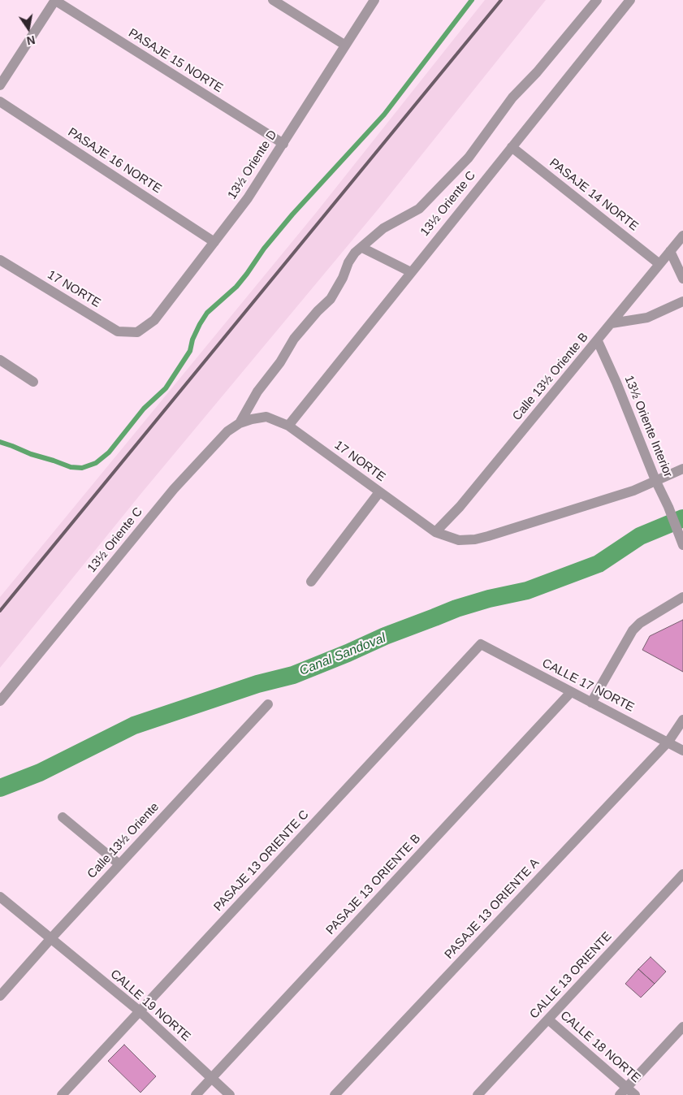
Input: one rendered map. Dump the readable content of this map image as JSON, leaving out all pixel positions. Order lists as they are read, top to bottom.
{
  "streets": {
    "street": [
      "PASAJE 15 NORTE",
      "PASAJE 16 NORTE",
      "13½ Oriente D",
      "PASAJE 14 NORTE",
      "13½ Oriente C",
      "17 NORTE",
      "Calle 13½ Oriente B",
      "13½ Oriente Interior",
      "CALLE 17 NORTE",
      "Calle 13½ Oriente",
      "PASAJE 13 ORIENTE C",
      "PASAJE 13 ORIENTE B",
      "PASAJE 13 ORIENTE A",
      "CALLE 13 ORIENTE",
      "CALLE 19 NORTE",
      "CALLE 18 NORTE"
    ]
  },
  "crossings": [
    ["PASAJE 15 NORTE", "13½ Oriente D"],
    ["PASAJE 16 NORTE", "13½ Oriente D"],
    ["13½ Oriente D", "17 NORTE"],
    ["PASAJE 14 NORTE", "13½ Oriente C"],
    ["PASAJE 14 NORTE", "Calle 13½ Oriente B"],
    ["13½ Oriente C", "17 NORTE"],
    ["17 NORTE", "Calle 13½ Oriente B"],
    ["17 NORTE", "13½ Oriente Interior"],
    ["Calle 13½ Oriente B", "13½ Oriente Interior"],
    ["CALLE 17 NORTE", "PASAJE 13 ORIENTE C"],
    ["CALLE 17 NORTE", "PASAJE 13 ORIENTE B"],
    ["CALLE 17 NORTE", "PASAJE 13 ORIENTE A"],
    ["Calle 13½ Oriente", "CALLE 19 NORTE"],
    ["PASAJE 13 ORIENTE C", "CALLE 19 NORTE"],
    ["PASAJE 13 ORIENTE B", "CALLE 19 NORTE"],
    ["CALLE 13 ORIENTE", "CALLE 18 NORTE"]
  ],
  "water": ["Canal Sandoval"],
  "north": "bottom"
}
